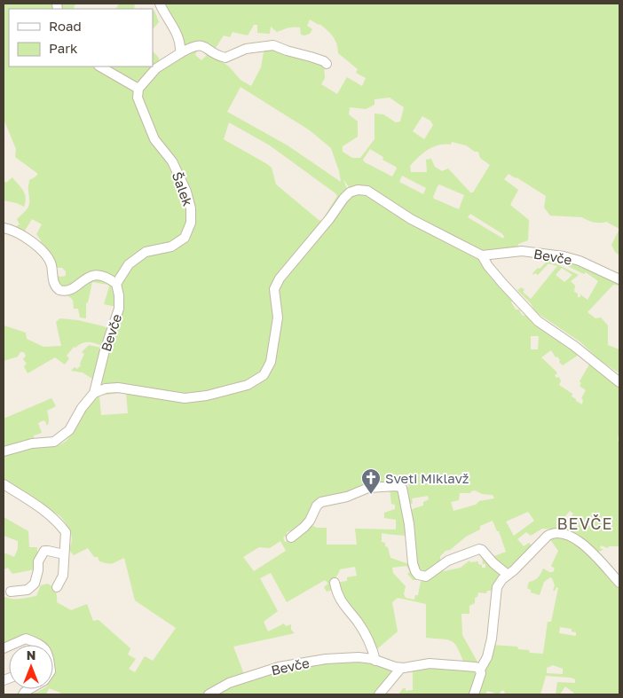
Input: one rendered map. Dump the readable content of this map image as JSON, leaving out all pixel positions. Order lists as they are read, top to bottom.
{
  "streets": {
    "street": ["Šalek", "Bevče"]
  },
  "crossings": [
    ["Šalek", "Bevče"]
  ],
  "districts": ["BEVČE"],
  "places": {
    "church": ["Sveti Miklavž"]
  },
  "legend": ["Road", "Park"],
  "north": "top"
}
